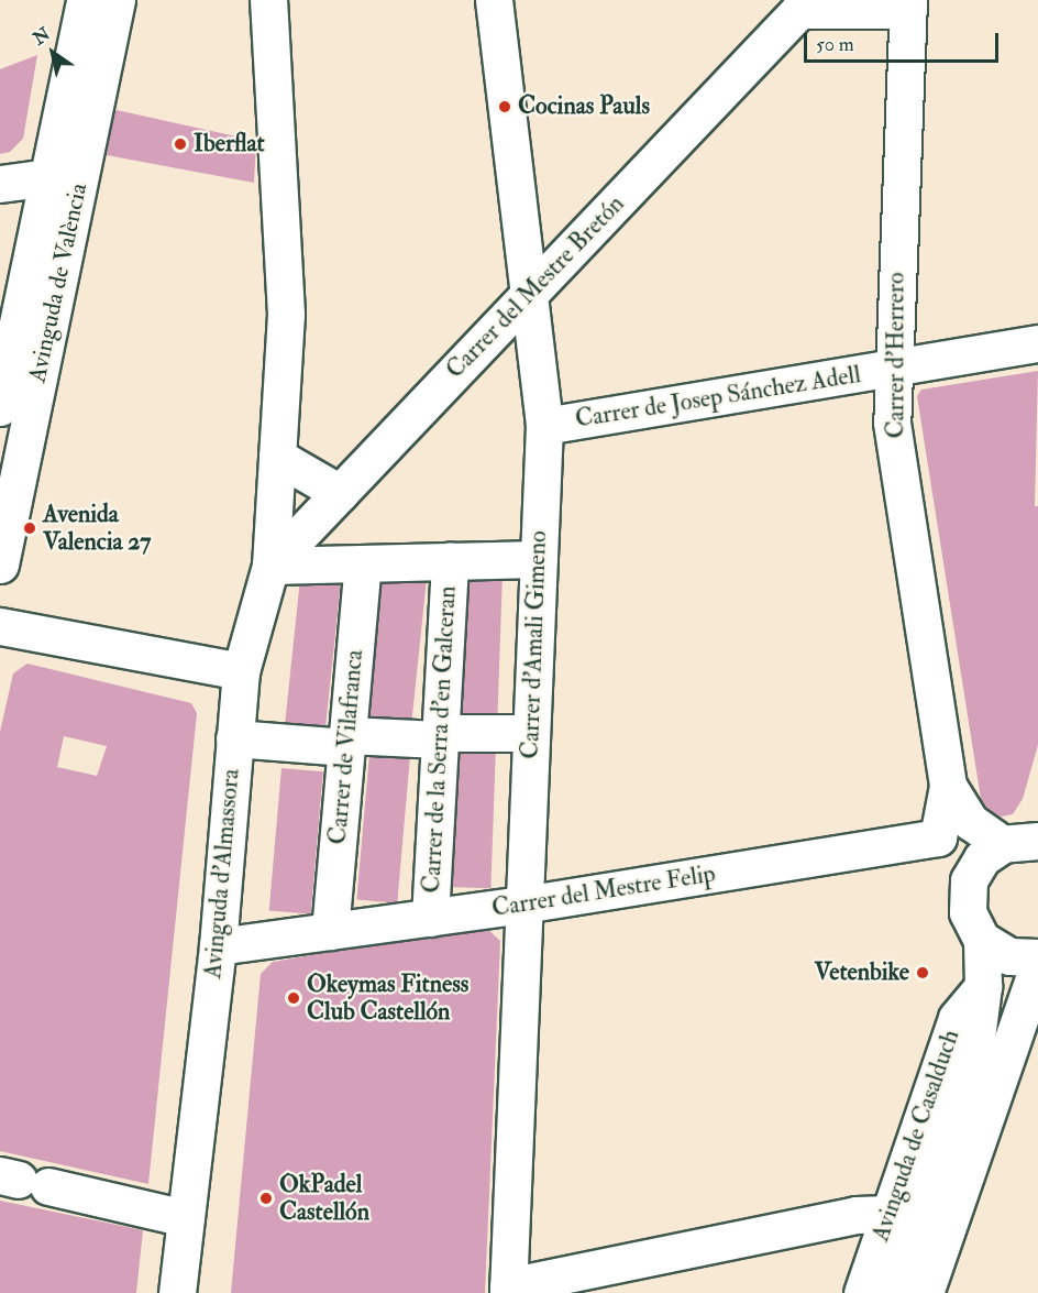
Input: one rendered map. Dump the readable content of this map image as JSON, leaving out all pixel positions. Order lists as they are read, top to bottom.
{
  "streets": {
    "street": [
      "Avinguda de València",
      "Carrer del Mestre Bretón",
      "Carrer d'Herrero",
      "Carrer de Josep Sánchez Adell",
      "Carrer d'Amali Gimeno",
      "Carrer de la Serra d'en Galceran",
      "Carrer de Vilafranca",
      "Avinguda d'Almassora",
      "Carrer del Mestre Felip",
      "Avinguda de Casalduch"
    ]
  },
  "crossings": [
    ["Carrer del Mestre Bretón", "Carrer d'Herrero"],
    ["Carrer del Mestre Bretón", "Carrer d'Amali Gimeno"],
    ["Carrer del Mestre Bretón", "Avinguda d'Almassora"],
    ["Carrer d'Herrero", "Carrer de Josep Sánchez Adell"],
    ["Carrer d'Herrero", "Carrer del Mestre Felip"],
    ["Carrer de Josep Sánchez Adell", "Carrer d'Amali Gimeno"],
    ["Carrer d'Amali Gimeno", "Carrer del Mestre Felip"],
    ["Carrer de la Serra d'en Galceran", "Carrer del Mestre Felip"],
    ["Carrer de Vilafranca", "Carrer del Mestre Felip"],
    ["Avinguda d'Almassora", "Carrer del Mestre Felip"]
  ],
  "places": [
    "Cocinas Pauls",
    "Iberflat",
    "Avenida Valencia 27",
    "Vetenbike",
    "Okeymas Fitness Club Castellón",
    "OkPadel Castellón"
  ],
  "scale_bar": "50 m",
  "north": "top left"
}
